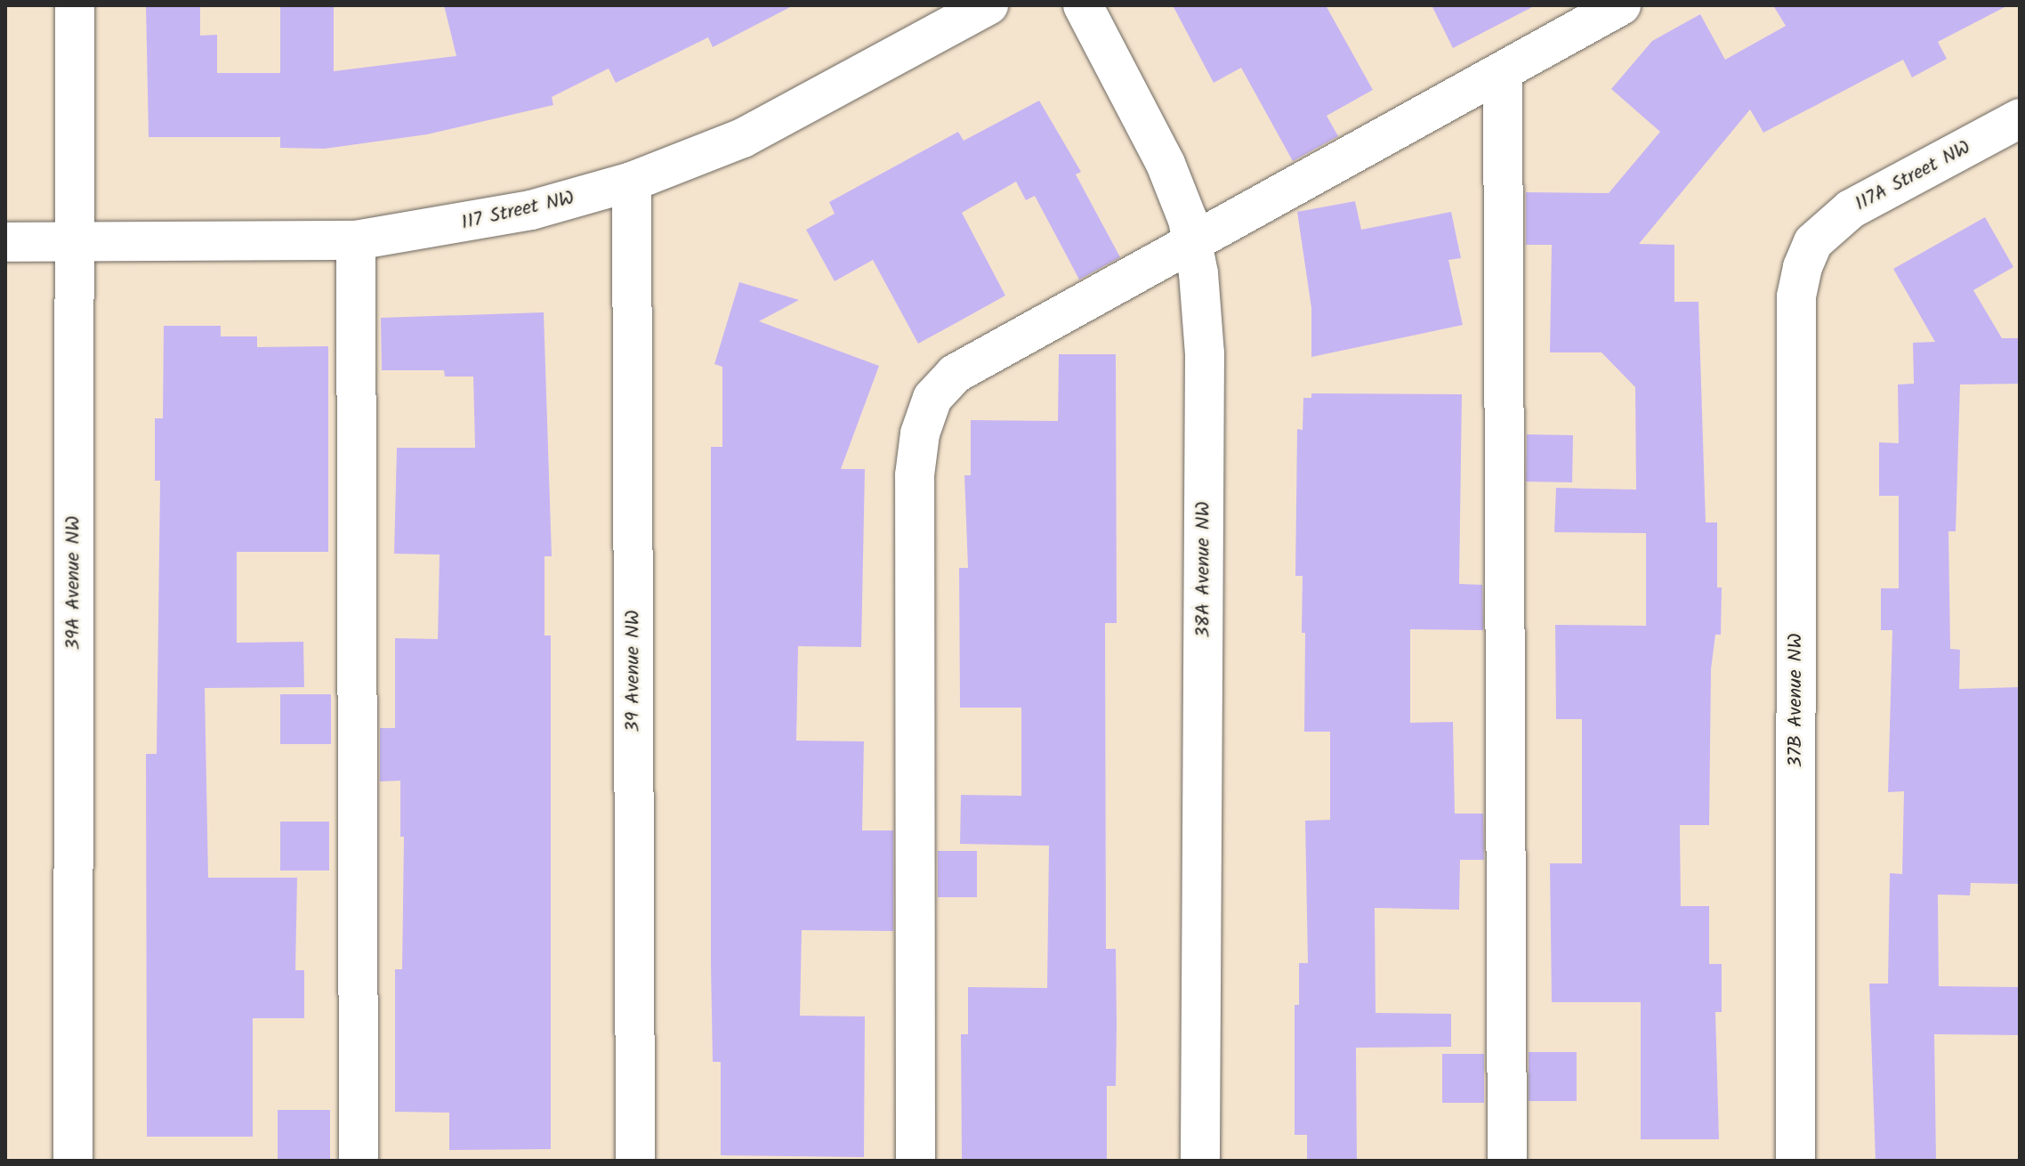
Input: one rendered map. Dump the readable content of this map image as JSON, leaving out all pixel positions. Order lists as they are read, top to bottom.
{
  "streets": {
    "street": [
      "117A Street NW",
      "117 Street NW",
      "38A Avenue NW",
      "39A Avenue NW",
      "39 Avenue NW",
      "37B Avenue NW"
    ]
  },
  "crossings": [
    ["117A Street NW", "37B Avenue NW"],
    ["117 Street NW", "39A Avenue NW"],
    ["117 Street NW", "39 Avenue NW"]
  ]
}
